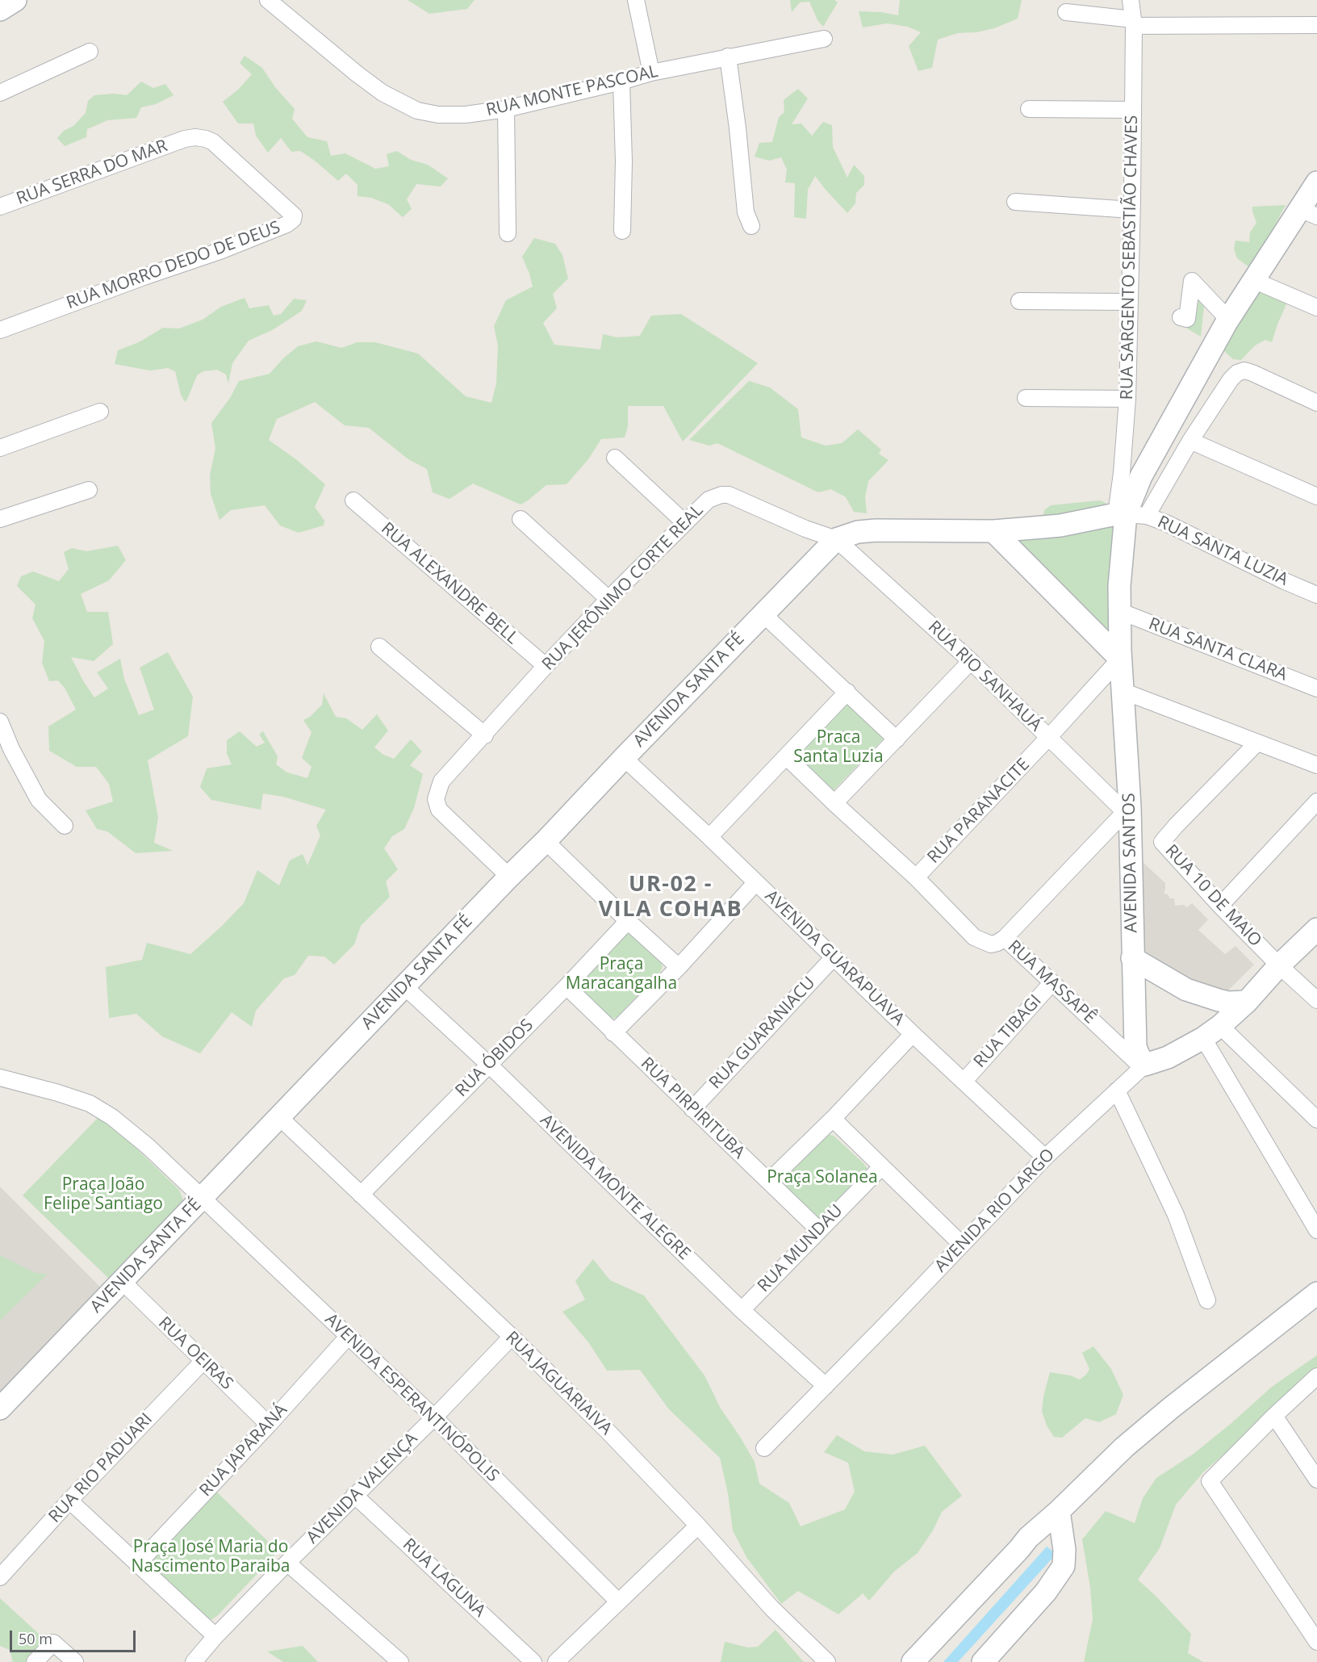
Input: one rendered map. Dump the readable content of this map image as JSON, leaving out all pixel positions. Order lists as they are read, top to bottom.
{
  "streets": {
    "main road": ["AVENIDA SANTA FÉ", "AVENIDA SANTOS", "AVENIDA RIO LARGO"],
    "street": [
      "RUA MONTE PASCOAL",
      "RUA SERRA DO MAR",
      "RUA SARGENTO SEBASTIÃO CHAVES",
      "RUA MORRO DEDO DE DEUS",
      "RUA SANTA LUZIA",
      "RUA ALEXANDRE BELL",
      "RUA JERÔNIMO CORTE REAL",
      "RUA SANTA CLARA",
      "RUA RIO SANHAUÁ",
      "RUA PARANACITE",
      "RUA 10 DE MAIO",
      "AVENIDA GUARAPUAVA",
      "RUA MASSAPÊ",
      "RUA TIBAGI",
      "RUA GUARANIACU",
      "RUA ÓBIDOS",
      "RUA PIRPIRITUBA",
      "AVENIDA MONTE ALEGRE",
      "RUA MUNDAU",
      "RUA OEIRAS",
      "RUA JAGUARIAIVA",
      "AVENIDA ESPERANTINÓPOLIS",
      "RUA JAPARANÁ",
      "RUA RIO PADUARI",
      "AVENIDA VALENÇA",
      "RUA LAGUNA"
    ]
  },
  "crossings": [
    ["RUA SERRA DO MAR", "RUA MORRO DEDO DE DEUS"],
    ["RUA SARGENTO SEBASTIÃO CHAVES", "RUA SANTA LUZIA"],
    ["RUA SARGENTO SEBASTIÃO CHAVES", "AVENIDA SANTOS"],
    ["RUA SANTA LUZIA", "AVENIDA SANTOS"],
    ["RUA ALEXANDRE BELL", "RUA JERÔNIMO CORTE REAL"],
    ["RUA JERÔNIMO CORTE REAL", "RUA RIO SANHAUÁ"],
    ["RUA JERÔNIMO CORTE REAL", "AVENIDA SANTA FÉ"],
    ["RUA SANTA CLARA", "AVENIDA SANTOS"],
    ["RUA RIO SANHAUÁ", "AVENIDA SANTA FÉ"],
    ["RUA RIO SANHAUÁ", "RUA PARANACITE"],
    ["RUA RIO SANHAUÁ", "AVENIDA SANTOS"],
    ["AVENIDA SANTA FÉ", "AVENIDA GUARAPUAVA"],
    ["AVENIDA SANTA FÉ", "AVENIDA MONTE ALEGRE"],
    ["AVENIDA SANTA FÉ", "RUA OEIRAS"],
    ["AVENIDA SANTA FÉ", "RUA JAGUARIAIVA"],
    ["AVENIDA SANTA FÉ", "AVENIDA ESPERANTINÓPOLIS"],
    ["RUA PARANACITE", "AVENIDA SANTOS"],
    ["RUA PARANACITE", "RUA MASSAPÊ"],
    ["AVENIDA SANTOS", "RUA MASSAPÊ"],
    ["AVENIDA SANTOS", "AVENIDA RIO LARGO"],
    ["RUA 10 DE MAIO", "AVENIDA RIO LARGO"],
    ["AVENIDA GUARAPUAVA", "RUA TIBAGI"],
    ["AVENIDA GUARAPUAVA", "RUA GUARANIACU"],
    ["AVENIDA GUARAPUAVA", "AVENIDA RIO LARGO"],
    ["RUA MASSAPÊ", "RUA TIBAGI"],
    ["RUA MASSAPÊ", "AVENIDA RIO LARGO"],
    ["RUA GUARANIACU", "RUA PIRPIRITUBA"],
    ["RUA ÓBIDOS", "RUA PIRPIRITUBA"],
    ["RUA ÓBIDOS", "AVENIDA MONTE ALEGRE"],
    ["RUA ÓBIDOS", "RUA JAGUARIAIVA"],
    ["RUA PIRPIRITUBA", "RUA MUNDAU"],
    ["AVENIDA MONTE ALEGRE", "AVENIDA RIO LARGO"],
    ["AVENIDA MONTE ALEGRE", "RUA MUNDAU"],
    ["RUA OEIRAS", "RUA JAPARANÁ"],
    ["RUA OEIRAS", "RUA RIO PADUARI"],
    ["RUA JAGUARIAIVA", "AVENIDA VALENÇA"],
    ["AVENIDA ESPERANTINÓPOLIS", "RUA JAPARANÁ"],
    ["AVENIDA ESPERANTINÓPOLIS", "AVENIDA VALENÇA"],
    ["AVENIDA VALENÇA", "RUA LAGUNA"]
  ],
  "districts": ["UR-02 - VILA COHAB"],
  "parks": [
    "Praca Santa Luzia",
    "Praça Maracangalha",
    "Praça Solanea",
    "Praça João Felipe Santiago",
    "Praça José Maria do Nascimento Paraiba"
  ],
  "scale_bar": "50 m"
}
